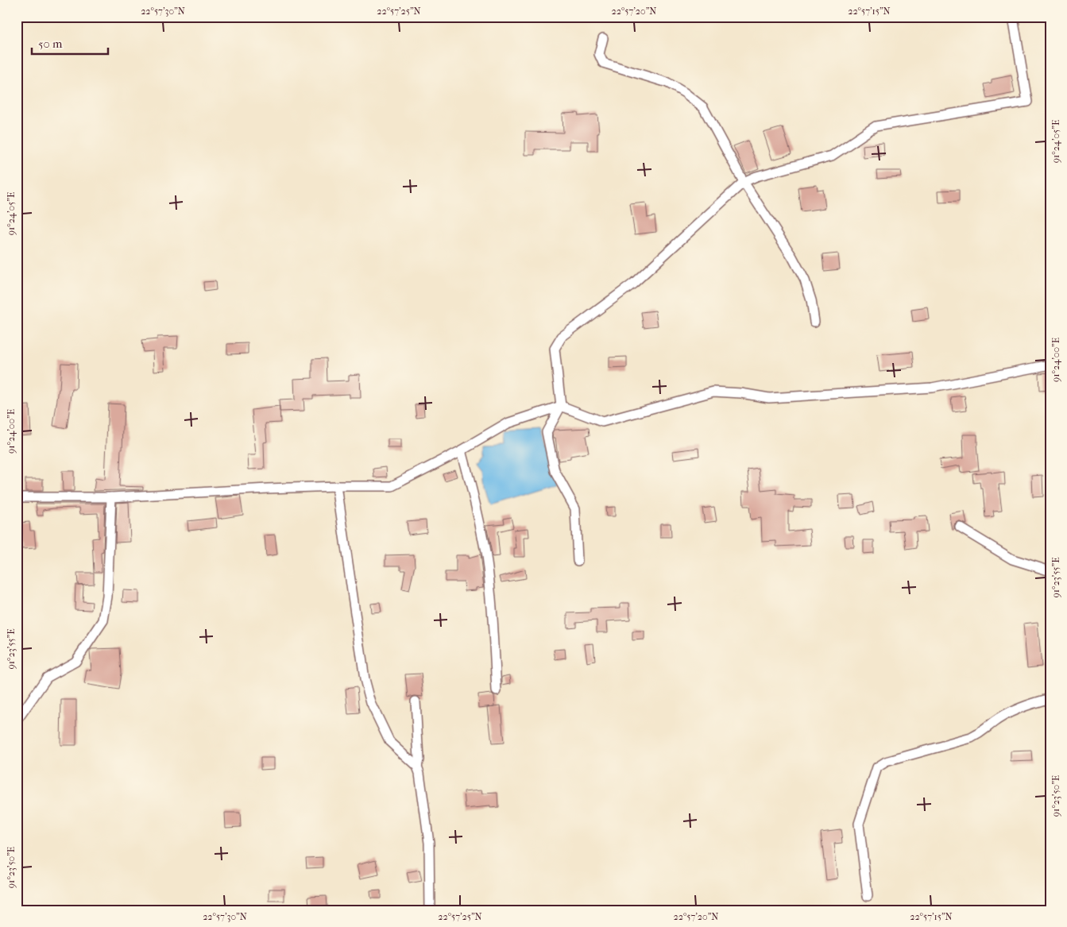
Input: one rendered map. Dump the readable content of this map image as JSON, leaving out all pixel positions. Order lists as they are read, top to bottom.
{
  "scale_bar": "50 m",
  "coordinates": [
    "22°57'30\"N",
    "22°57'25\"N",
    "22°57'20\"N",
    "22°57'15\"N",
    "91°24'05\"E",
    "91°24'00\"E",
    "91°23'55\"E",
    "91°23'50\"E"
  ]
}
